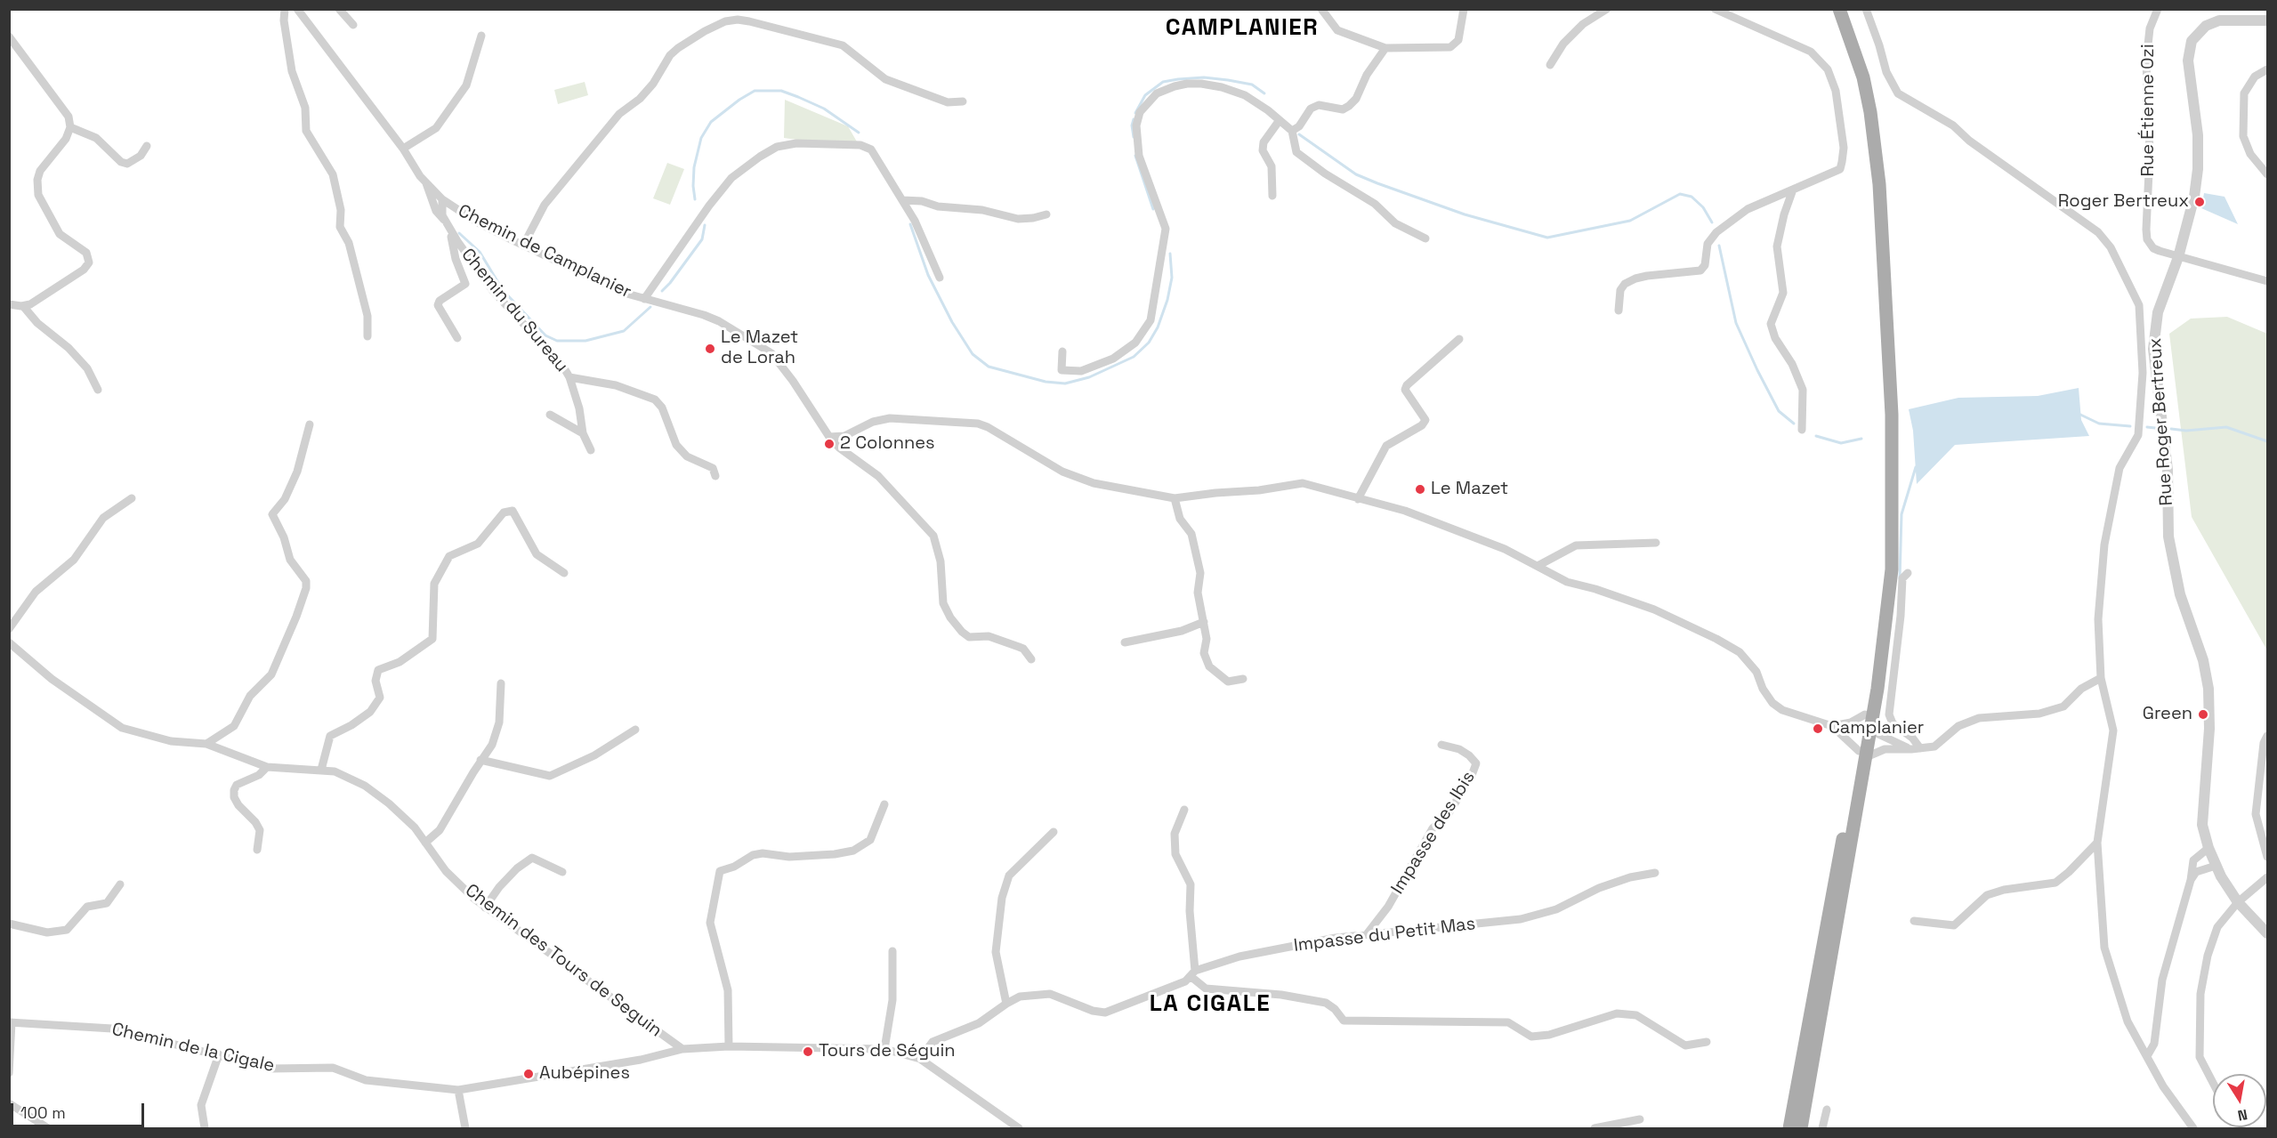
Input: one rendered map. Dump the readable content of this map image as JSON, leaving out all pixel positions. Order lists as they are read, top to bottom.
{
  "streets": {
    "street": [
      "Rue Étienne Ozi",
      "Chemin de Camplanier",
      "Chemin du Sureau",
      "Rue Roger Bertreux",
      "Impasse des Ibis",
      "Impasse du Petit Mas",
      "Chemin des Tours de Seguin",
      "Chemin de la Cigale"
    ]
  },
  "crossings": [
    ["Rue Étienne Ozi", "Rue Roger Bertreux"],
    ["Chemin de Camplanier", "Chemin du Sureau"],
    ["Impasse des Ibis", "Impasse du Petit Mas"],
    ["Impasse du Petit Mas", "Chemin de la Cigale"],
    ["Chemin des Tours de Seguin", "Chemin de la Cigale"]
  ],
  "districts": ["CAMPLANIER", "LA CIGALE"],
  "places": [
    "Roger Bertreux",
    "Le Mazet de Lorah",
    "2 Colonnes",
    "Le Mazet",
    "Green",
    "Camplanier",
    "Tours de Séguin",
    "Aubépines"
  ],
  "scale_bar": "100 m",
  "north": "bottom"
}
